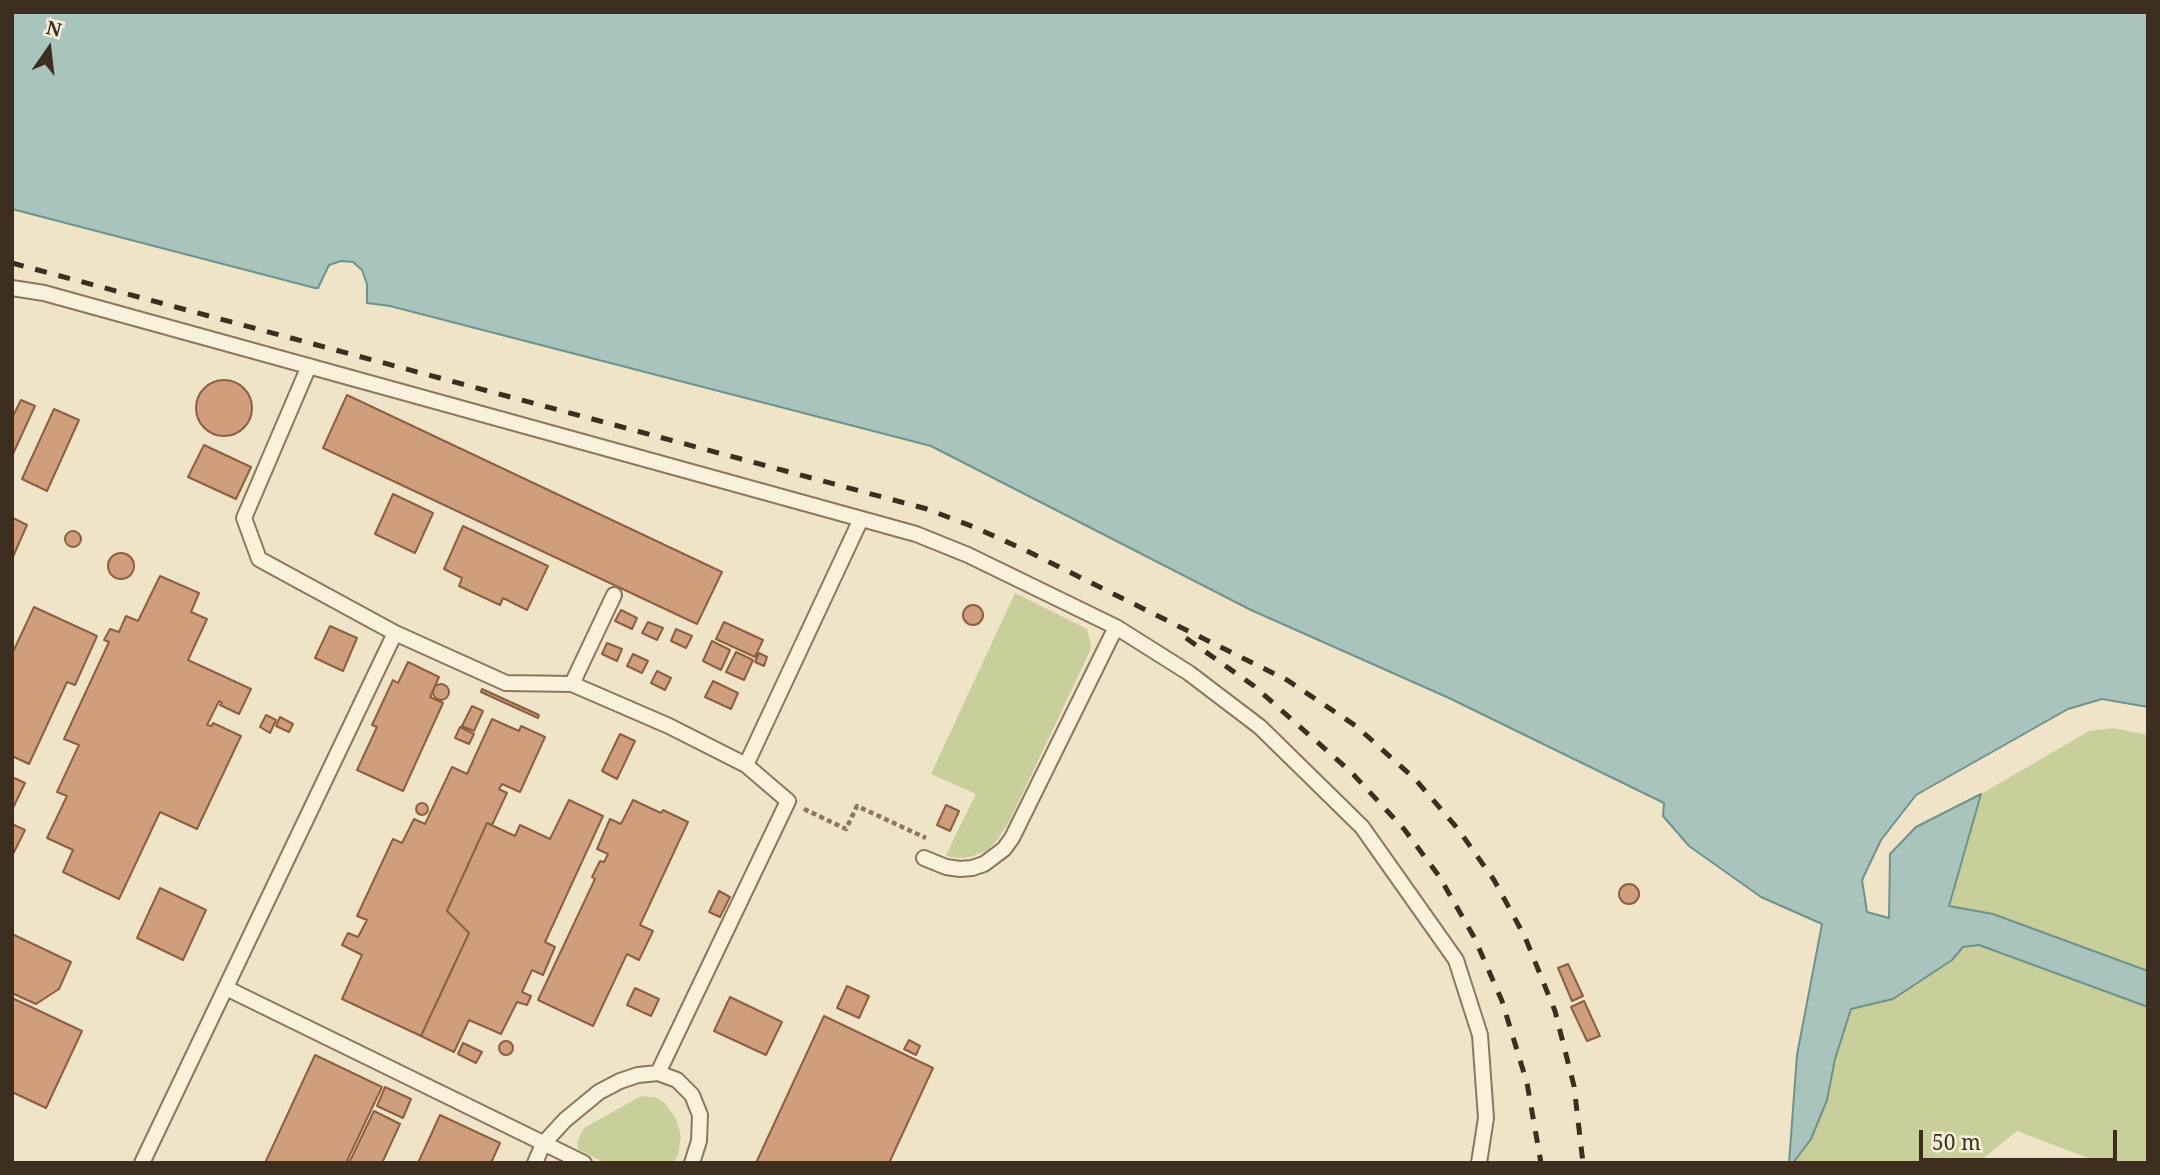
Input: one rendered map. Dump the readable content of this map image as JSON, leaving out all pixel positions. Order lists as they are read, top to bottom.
{
  "scale_bar": "50 m",
  "north": "top"
}
